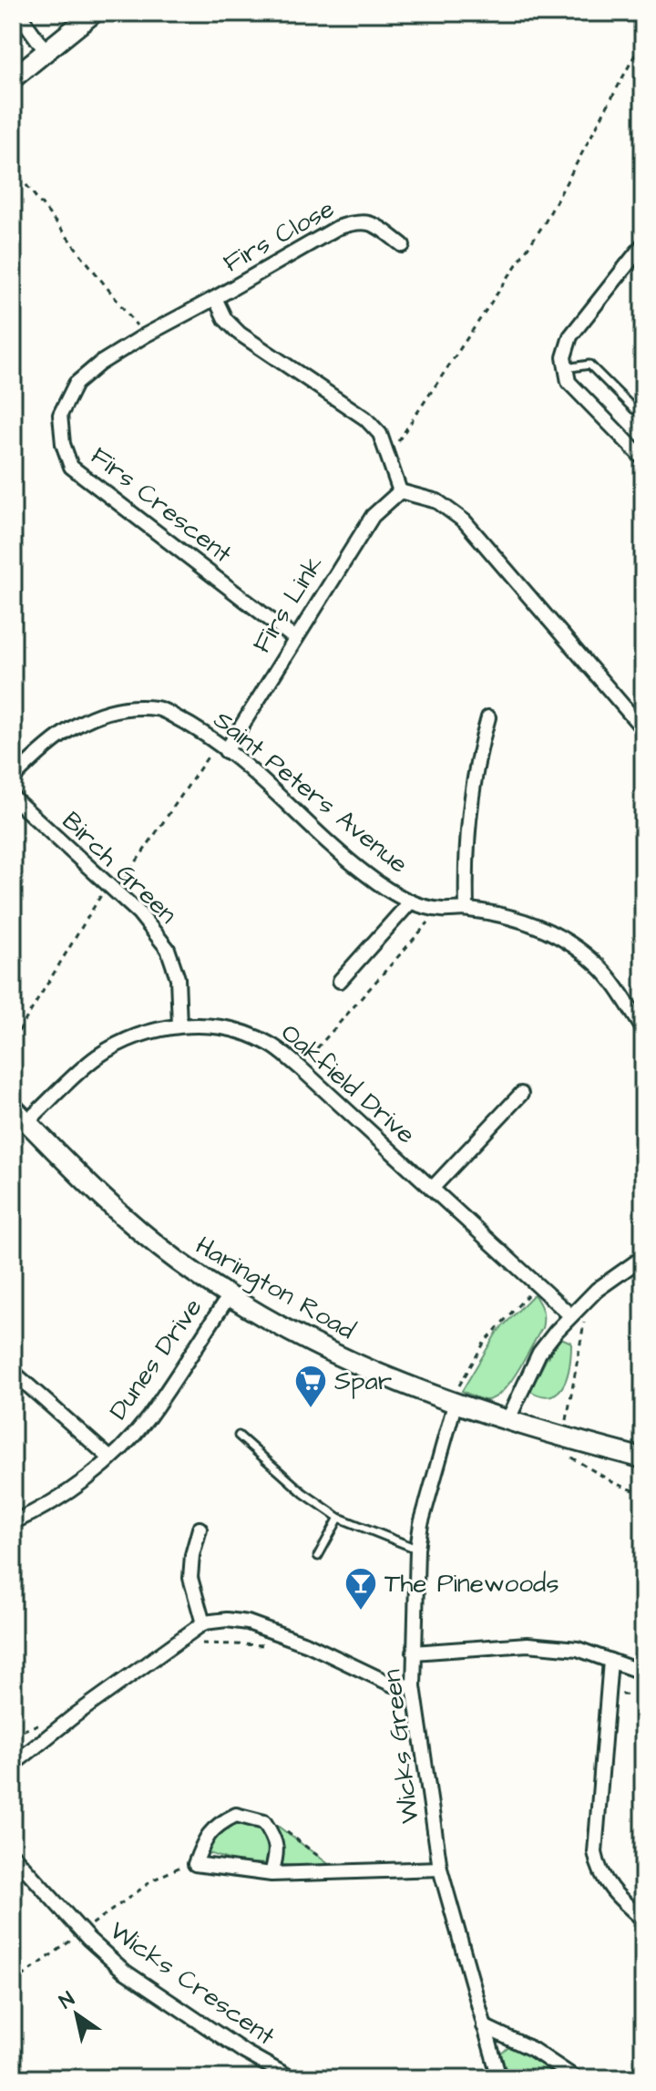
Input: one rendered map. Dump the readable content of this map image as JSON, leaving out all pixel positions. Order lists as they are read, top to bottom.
{
  "streets": {
    "street": [
      "Firs Close",
      "Firs Crescent",
      "Firs Link",
      "Saint Peters Avenue",
      "Birch Green",
      "Oakfield Drive",
      "Harington Road",
      "Dunes Drive",
      "Wicks Green",
      "Wicks Crescent"
    ]
  },
  "crossings": [
    ["Firs Close", "Firs Crescent"],
    ["Firs Crescent", "Firs Link"],
    ["Firs Link", "Saint Peters Avenue"],
    ["Birch Green", "Oakfield Drive"],
    ["Oakfield Drive", "Harington Road"],
    ["Harington Road", "Dunes Drive"],
    ["Harington Road", "Wicks Green"]
  ],
  "places": {
    "supermarket": ["Spar"],
    "bar": ["The Pinewoods"]
  },
  "north": "top left"
}
